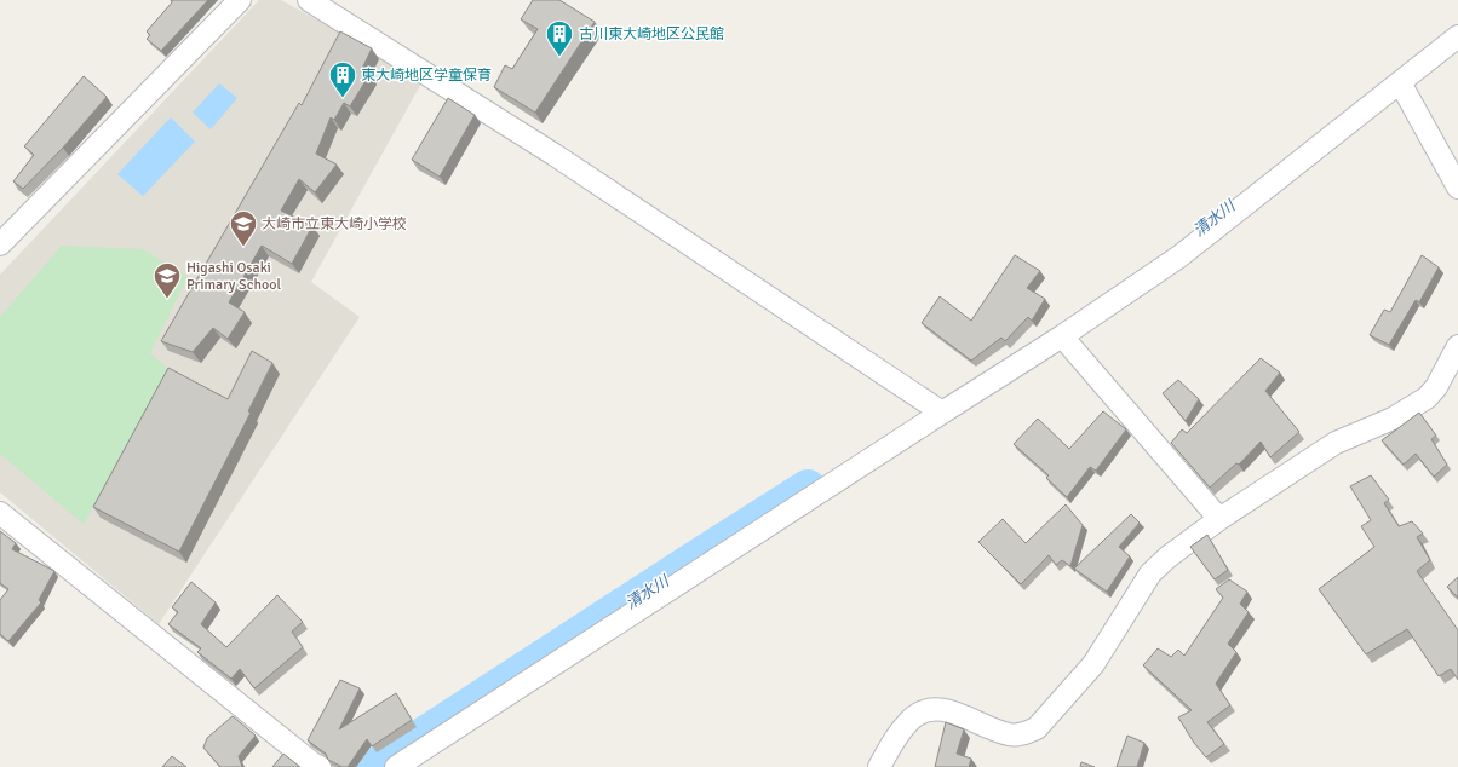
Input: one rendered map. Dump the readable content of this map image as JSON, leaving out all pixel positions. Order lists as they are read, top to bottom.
{
  "water": ["清水川"],
  "places": {
    "building": ["古川東大崎地区公民館", "東大崎地区学童保育"],
    "school or university": ["大崎市立東大崎小学校", "Higashi Osaki Primary School"]
  }
}
